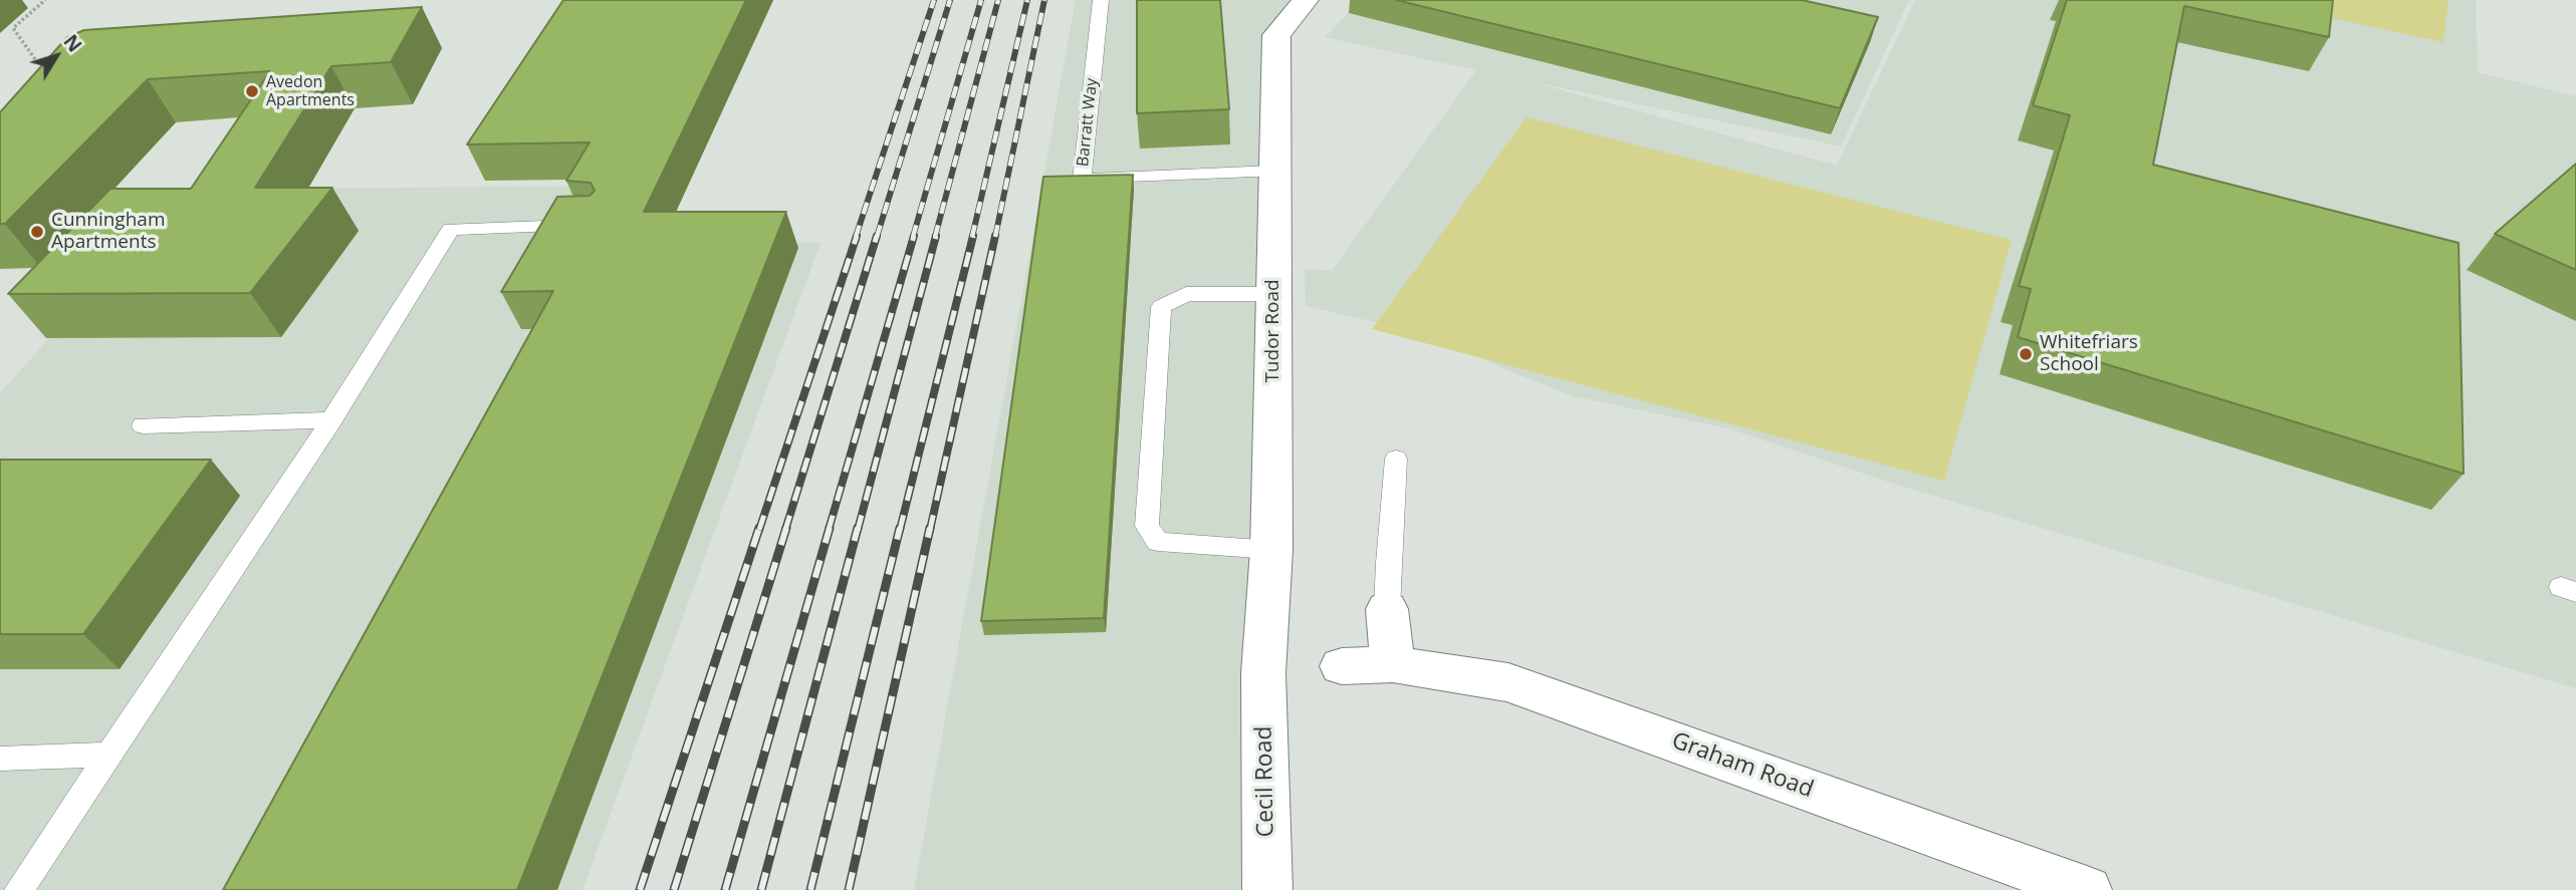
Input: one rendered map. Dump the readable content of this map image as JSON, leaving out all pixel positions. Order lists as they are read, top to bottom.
{
  "streets": {
    "street": ["Tudor Road", "Graham Road", "Cecil Road"],
    "lane": ["Barratt Way"]
  },
  "crossings": [
    ["Barratt Way", "Tudor Road"],
    ["Tudor Road", "Cecil Road"]
  ],
  "places": ["Avedon Apartments", "Cunningham Apartments", "Whitefriars School"],
  "north": "top right"
}
